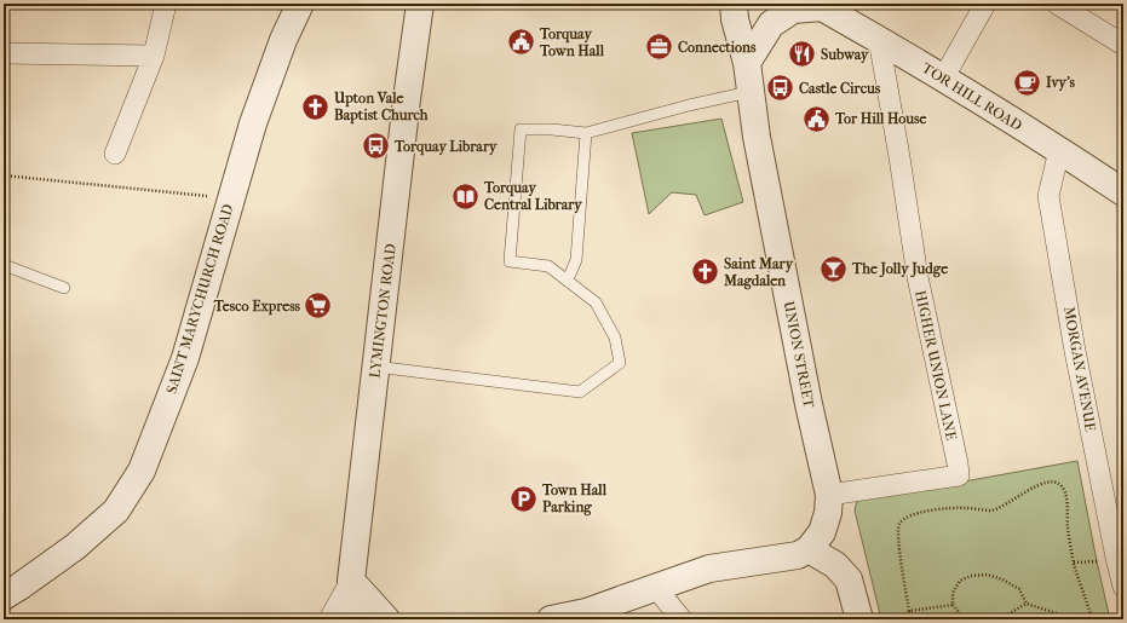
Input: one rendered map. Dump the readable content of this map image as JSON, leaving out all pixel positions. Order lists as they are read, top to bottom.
{
  "streets": {
    "street": [
      "TOR HILL ROAD",
      "SAINT MARYCHURCH ROAD",
      "LYMINGTON ROAD",
      "UNION STREET",
      "HIGHER UNION LANE",
      "MORGAN AVENUE"
    ]
  },
  "crossings": [
    ["TOR HILL ROAD", "HIGHER UNION LANE"],
    ["TOR HILL ROAD", "MORGAN AVENUE"],
    ["UNION STREET", "HIGHER UNION LANE"]
  ],
  "places": {
    "public building": ["Torquay Town Hall", "Tor Hill House"],
    "office": ["Connections"],
    "restaurant": ["Subway"],
    "cafe": ["Ivy's"],
    "bus stop": ["Castle Circus", "Torquay Library"],
    "church": ["Upton Vale Baptist Church", "Saint Mary Magdalen"],
    "library": ["Torquay Central Library"],
    "bar": ["The Jolly Judge"],
    "supermarket": ["Tesco Express"],
    "parking": ["Town Hall Parking"]
  }
}
